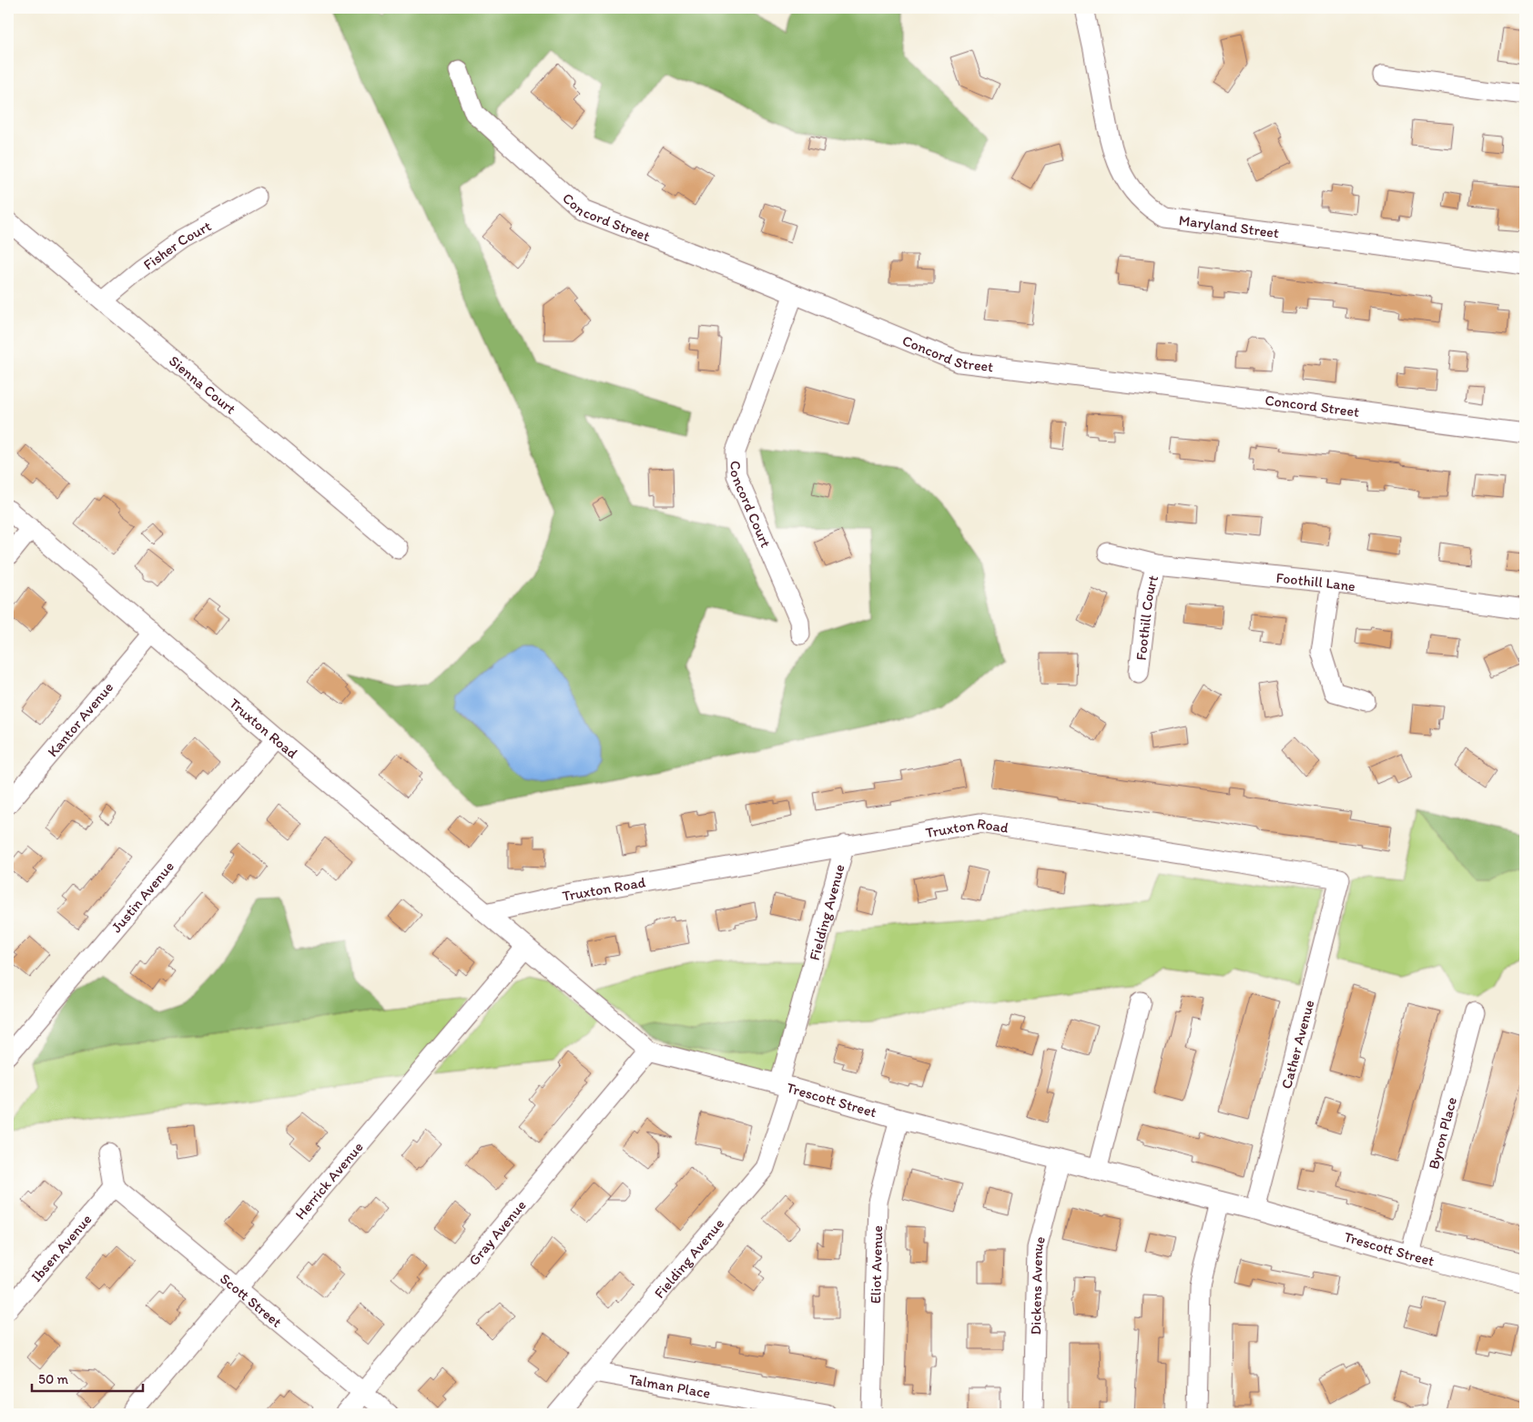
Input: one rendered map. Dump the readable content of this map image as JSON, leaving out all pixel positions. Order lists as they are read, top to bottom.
{
  "streets": {
    "street": [
      "Concord Street",
      "Maryland Street",
      "Fisher Court",
      "Sienna Court",
      "Concord Court",
      "Foothill Lane",
      "Foothill Court",
      "Kantor Avenue",
      "Truxton Road",
      "Justin Avenue",
      "Fielding Avenue",
      "Cather Avenue",
      "Trescott Street",
      "Byron Place",
      "Herrick Avenue",
      "Gray Avenue",
      "Ibsen Avenue",
      "Eliot Avenue",
      "Dickens Avenue",
      "Scott Street",
      "Talman Place"
    ]
  },
  "crossings": [
    ["Concord Street", "Concord Court"],
    ["Fisher Court", "Sienna Court"],
    ["Foothill Lane", "Foothill Court"],
    ["Kantor Avenue", "Truxton Road"],
    ["Truxton Road", "Justin Avenue"],
    ["Truxton Road", "Fielding Avenue"],
    ["Truxton Road", "Cather Avenue"],
    ["Truxton Road", "Trescott Street"],
    ["Fielding Avenue", "Trescott Street"],
    ["Fielding Avenue", "Talman Place"],
    ["Cather Avenue", "Trescott Street"],
    ["Trescott Street", "Byron Place"],
    ["Trescott Street", "Herrick Avenue"],
    ["Trescott Street", "Gray Avenue"],
    ["Trescott Street", "Eliot Avenue"],
    ["Trescott Street", "Dickens Avenue"],
    ["Herrick Avenue", "Scott Street"],
    ["Gray Avenue", "Scott Street"],
    ["Ibsen Avenue", "Scott Street"]
  ],
  "scale_bar": "50 m"
}
